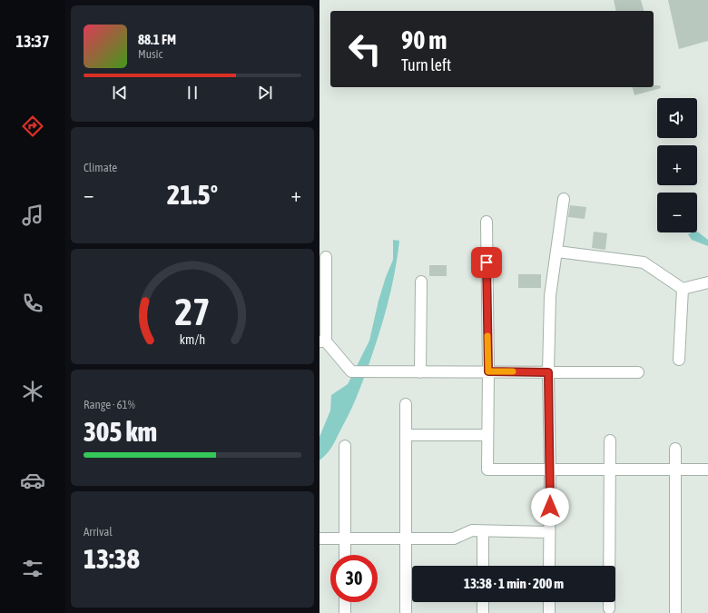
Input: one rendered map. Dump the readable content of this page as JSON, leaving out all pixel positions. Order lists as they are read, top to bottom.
{
  "page": {
    "tabs": "13:37",
    "turn": ["90 m", "Turn left"],
    "song": ["88.1 FM", "Music"],
    "map_buttons": ["+", "−"],
    "tile": [
      "Climate",
      ["Range · 61%", "305 km"],
      ["Arrival", "13:38"]
    ],
    "heat": ["−", "21.5°", "+"],
    "limit": "30",
    "trip": "13:38 · 1 min · 200 m",
    "gauge": ["27", "km/h"]
  }
}
